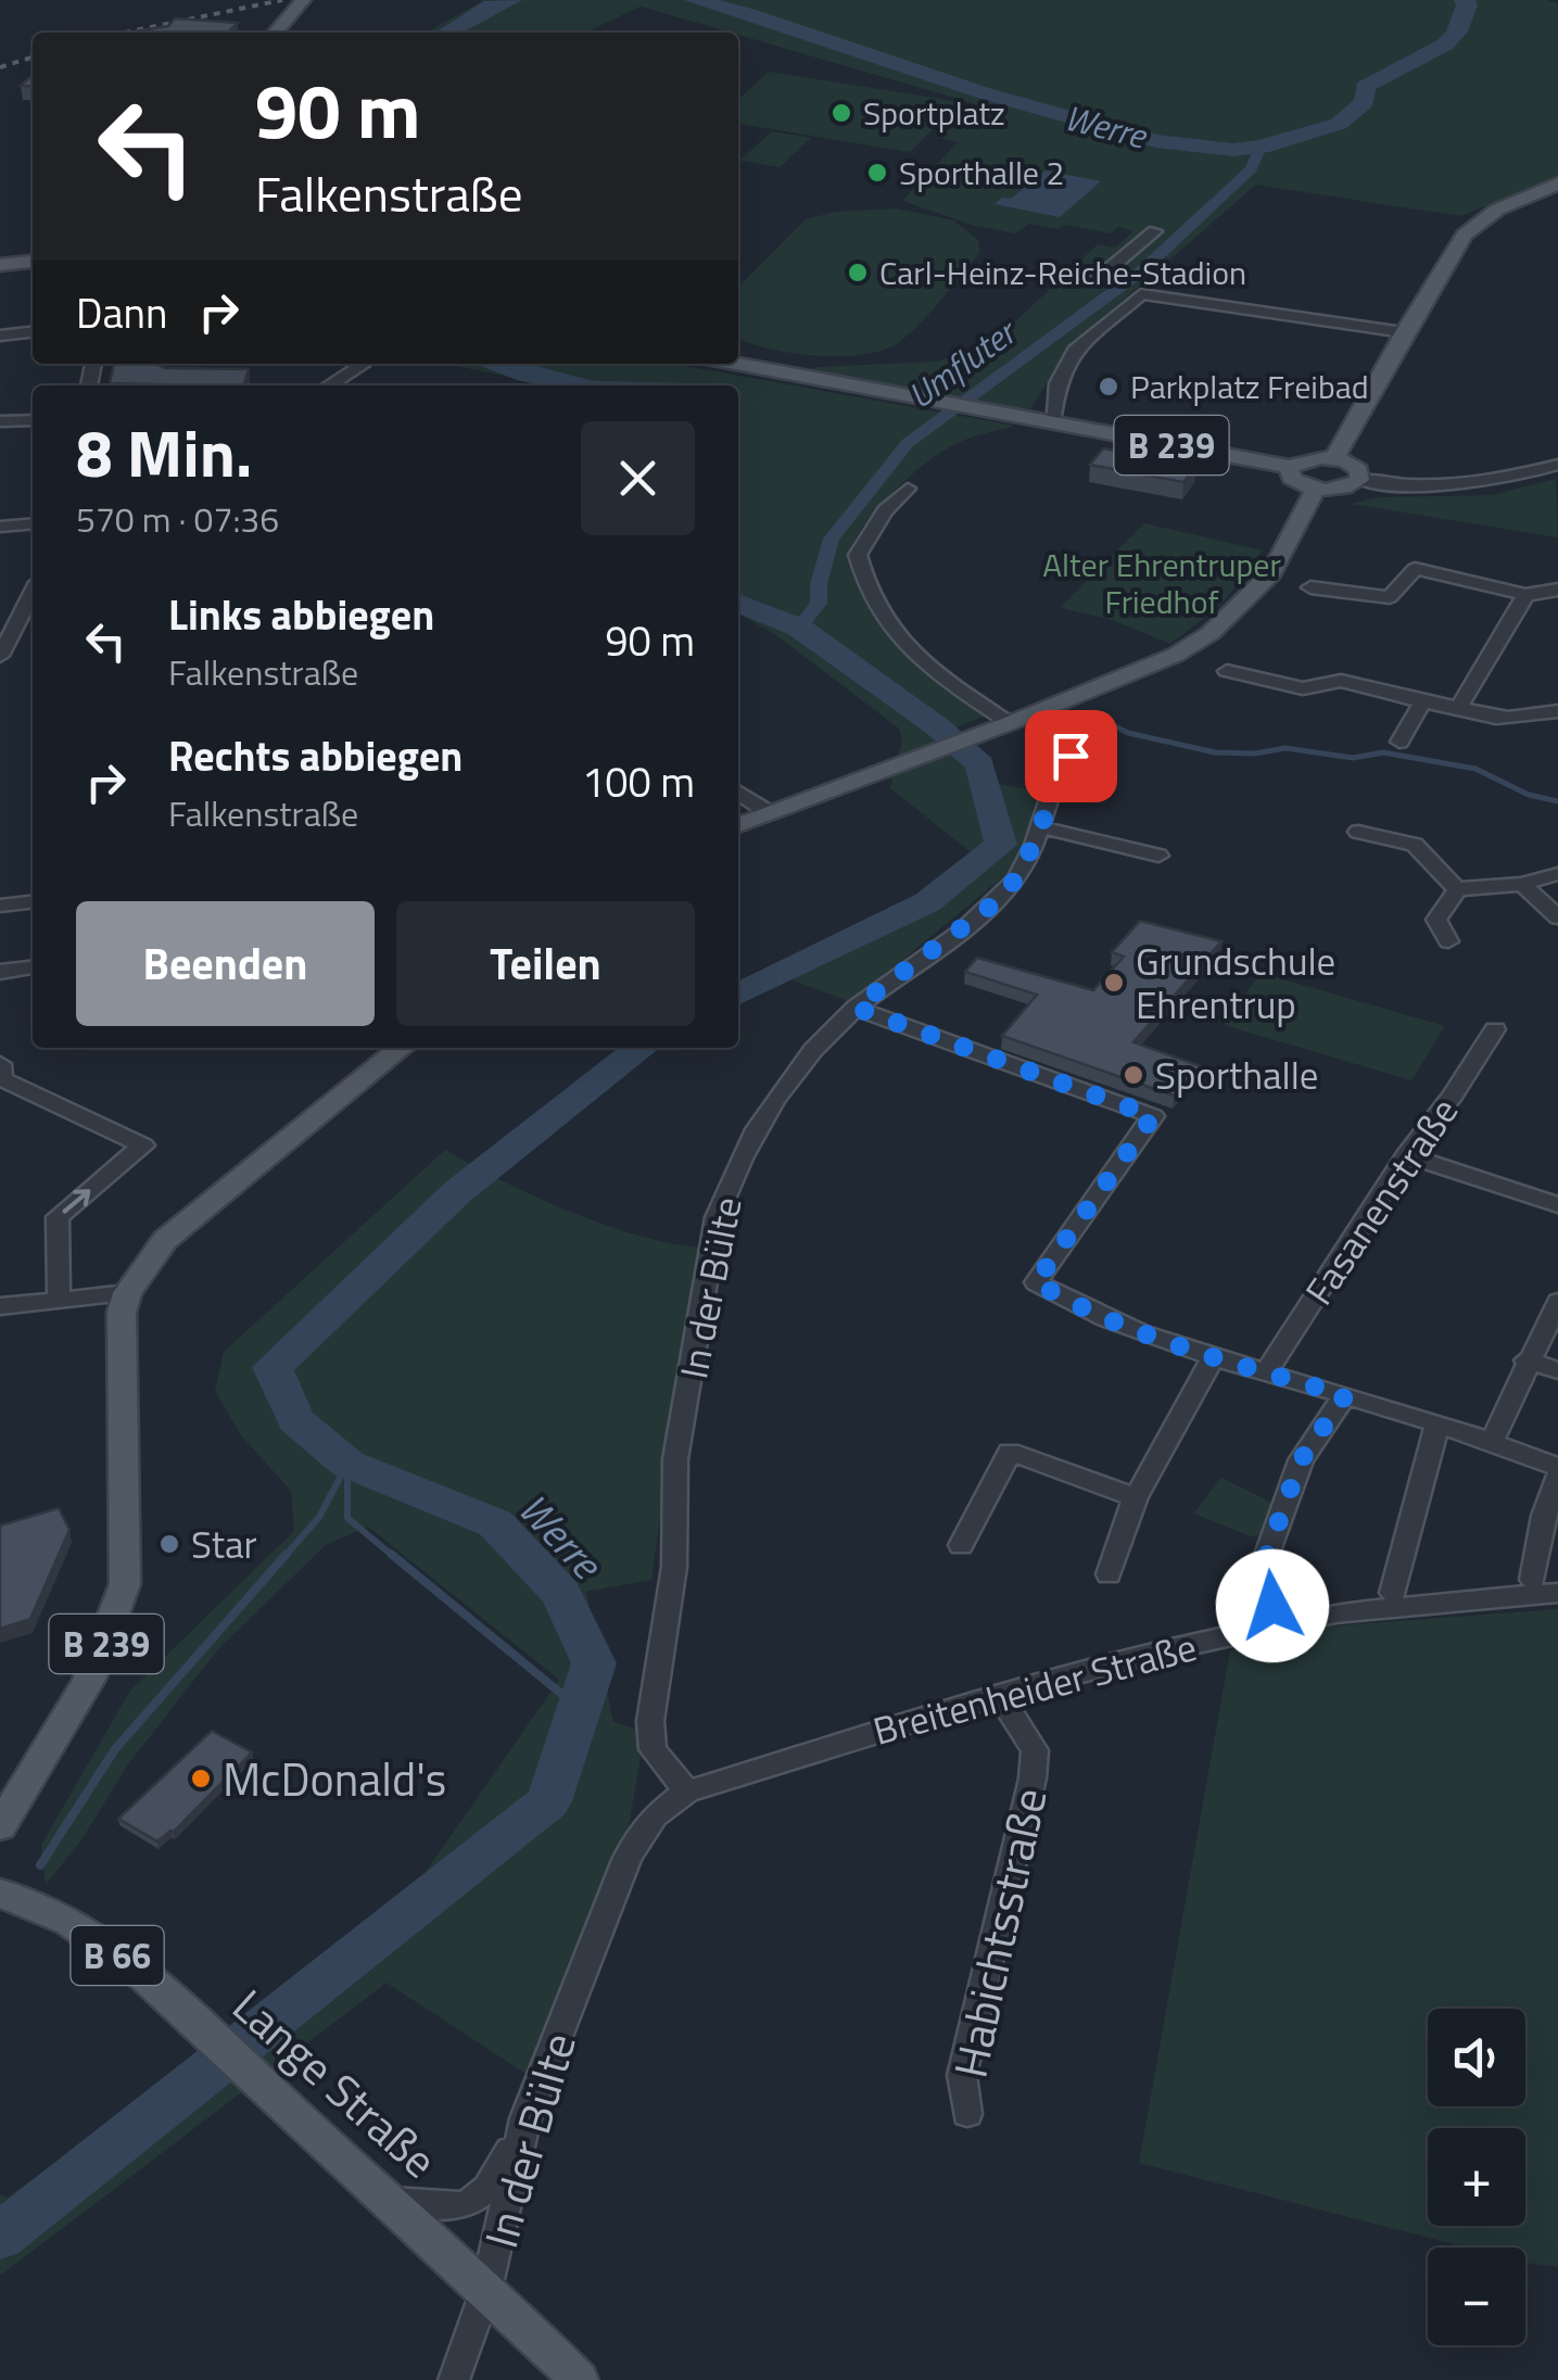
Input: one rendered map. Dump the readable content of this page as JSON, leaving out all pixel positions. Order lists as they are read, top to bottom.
{
  "streets": {
    "main road": ["B 239", "B 66", "Lange Straße"],
    "street": [
      "Fasanenstraße",
      "In der Bülte",
      "Breitenheider Straße",
      "Habichtsstraße"
    ]
  },
  "crossings": [
    ["In der Bülte", "Breitenheider Straße"],
    ["In der Bülte", "Lange Straße"],
    ["Breitenheider Straße", "Habichtsstraße"]
  ],
  "water": ["Werre", "Umfluter"],
  "parks": ["Alter Ehrentruper Friedhof"],
  "places": [
    "Sportplatz",
    "Sporthalle 2",
    "Carl-Heinz-Reiche-Stadion",
    "Parkplatz Freibad",
    "Grundschule Ehrentrup",
    "Sporthalle",
    "Star",
    "McDonald's"
  ],
  "page": {
    "turn": ["90 m", "Falkenstraße"],
    "then": "Dann",
    "heading": ["8 Min.", "570 m · 07:36"],
    "list": [
      {
        "name": "Links abbiegen",
        "note": "Falkenstraße",
        "value": "90 m"
      },
      {
        "name": "Rechts abbiegen",
        "note": "Falkenstraße",
        "value": "100 m"
      }
    ],
    "buttons": ["Beenden", "Teilen"],
    "map_buttons": ["+", "−"]
  }
}
